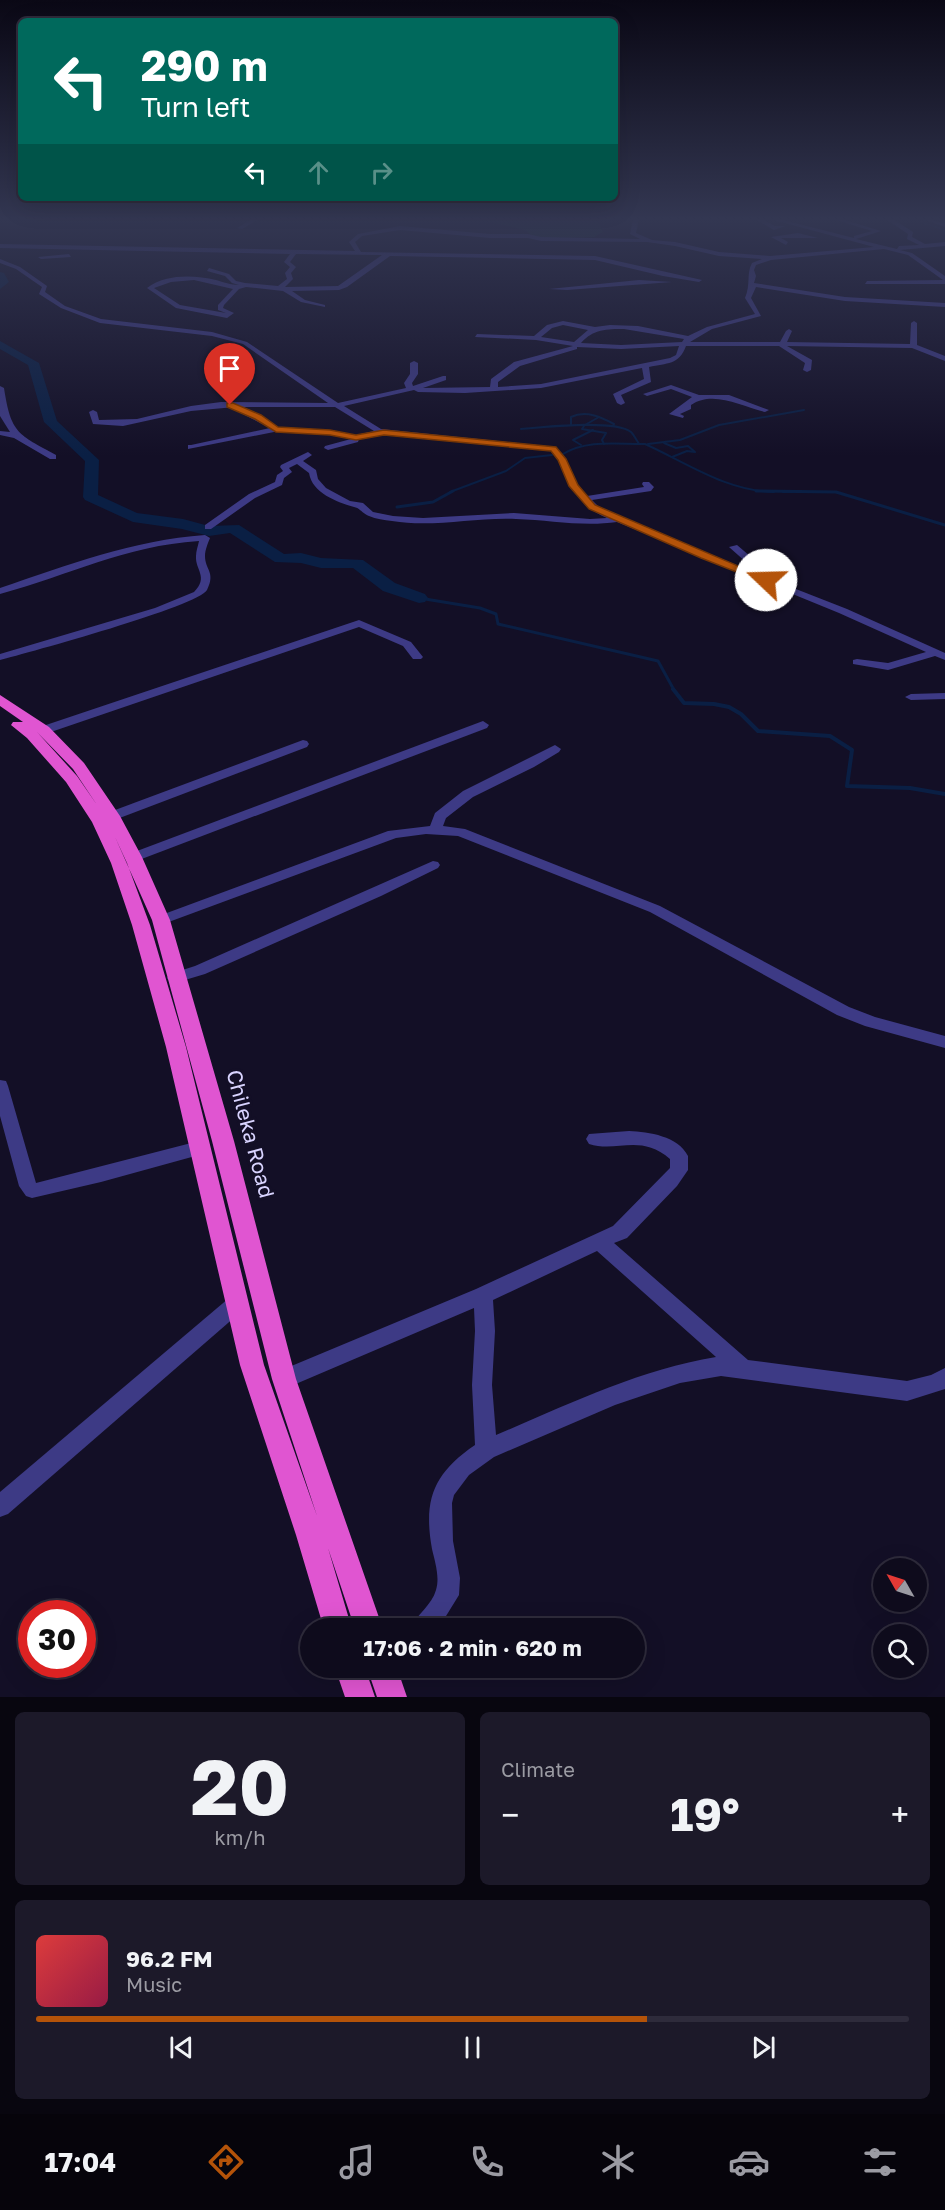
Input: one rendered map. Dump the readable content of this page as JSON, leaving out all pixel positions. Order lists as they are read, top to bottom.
{
  "streets": {
    "highway": ["Chileka Road"]
  },
  "north": "top left",
  "page": {
    "turn": ["290 m", "Turn left"],
    "limit": "30",
    "trip": "17:06 · 2 min · 620 m",
    "tile": [
      ["20", "km/h"],
      "Climate"
    ],
    "heat": ["−", "19°", "+"],
    "song": ["96.2 FM", "Music"],
    "tabs": "17:04"
  }
}
